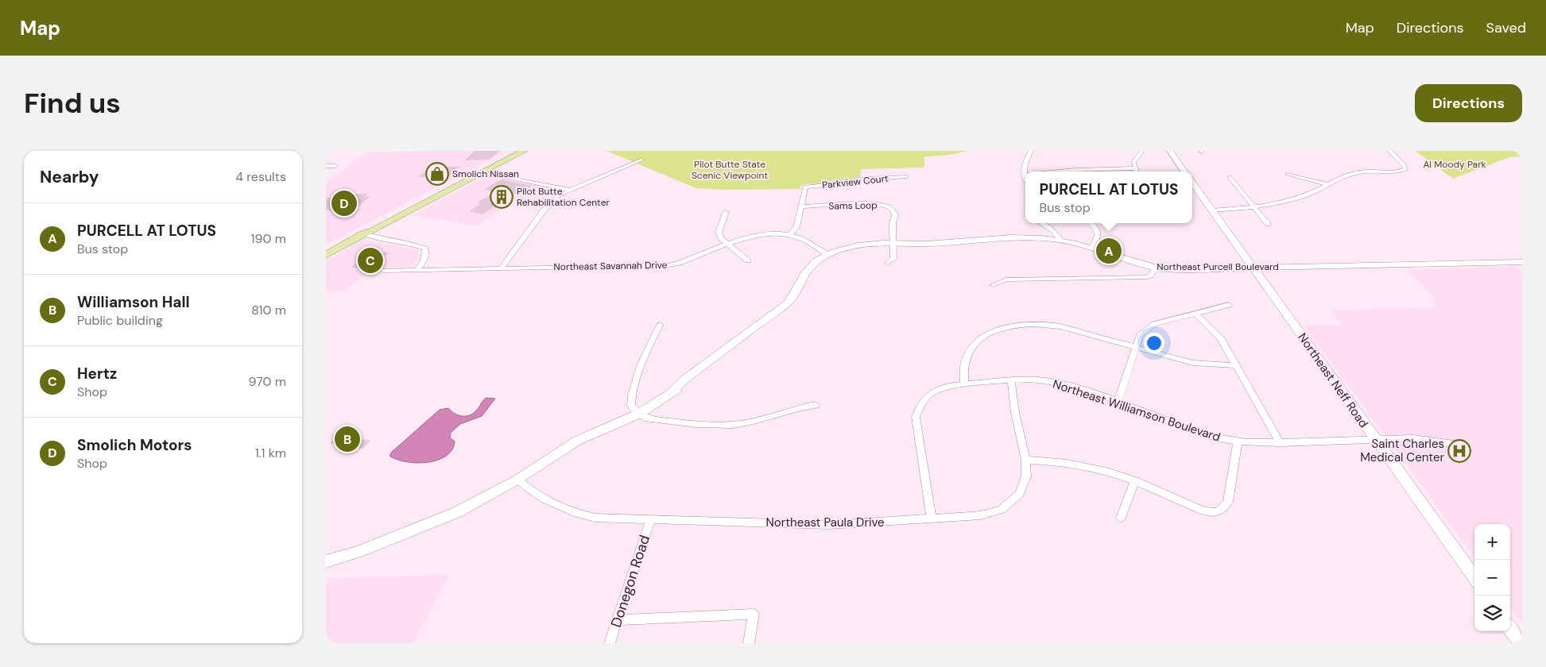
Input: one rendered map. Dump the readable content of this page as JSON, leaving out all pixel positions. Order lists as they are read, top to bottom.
{
  "streets": {
    "street": [
      "Parkview Court",
      "Sams Loop",
      "Northeast Savannah Drive",
      "Northeast Purcell Boulevard",
      "Northeast Neff Road",
      "Northeast Williamson Boulevard",
      "Northeast Paula Drive",
      "Donegon Road"
    ]
  },
  "crossings": [
    ["Parkview Court", "Sams Loop"],
    ["Sams Loop", "Northeast Purcell Boulevard"],
    ["Northeast Savannah Drive", "Northeast Purcell Boulevard"],
    ["Northeast Purcell Boulevard", "Northeast Neff Road"],
    ["Northeast Purcell Boulevard", "Northeast Paula Drive"],
    ["Northeast Neff Road", "Northeast Williamson Boulevard"],
    ["Northeast Williamson Boulevard", "Northeast Paula Drive"],
    ["Northeast Paula Drive", "Donegon Road"]
  ],
  "parks": ["Pilot Butte State Scenic Viewpoint", "Al Moody Park"],
  "places": {
    "shop": ["Smolich Nissan"],
    "building": ["Pilot Butte Rehabilitation Center"],
    "hospital": ["Saint Charles Medical Center"]
  },
  "page": {
    "header": "Map",
    "nav": ["Map", "Directions", "Saved"],
    "buttons": "Directions",
    "title": "Find us",
    "heading": ["Nearby", "4 results"],
    "popup": ["PURCELL AT LOTUS", "Bus stop"],
    "pins": [
      "D",
      "A",
      "C",
      "B"
    ],
    "list": [
      {
        "mark": "A",
        "name": "PURCELL AT LOTUS",
        "note": "Bus stop",
        "value": "190 m"
      },
      {
        "mark": "B",
        "name": "Williamson Hall",
        "note": "Public building",
        "value": "810 m"
      },
      {
        "mark": "C",
        "name": "Hertz",
        "note": "Shop",
        "value": "970 m"
      },
      {
        "mark": "D",
        "name": "Smolich Motors",
        "note": "Shop",
        "value": "1.1 km"
      }
    ],
    "map_buttons": ["+", "−"]
  }
}
